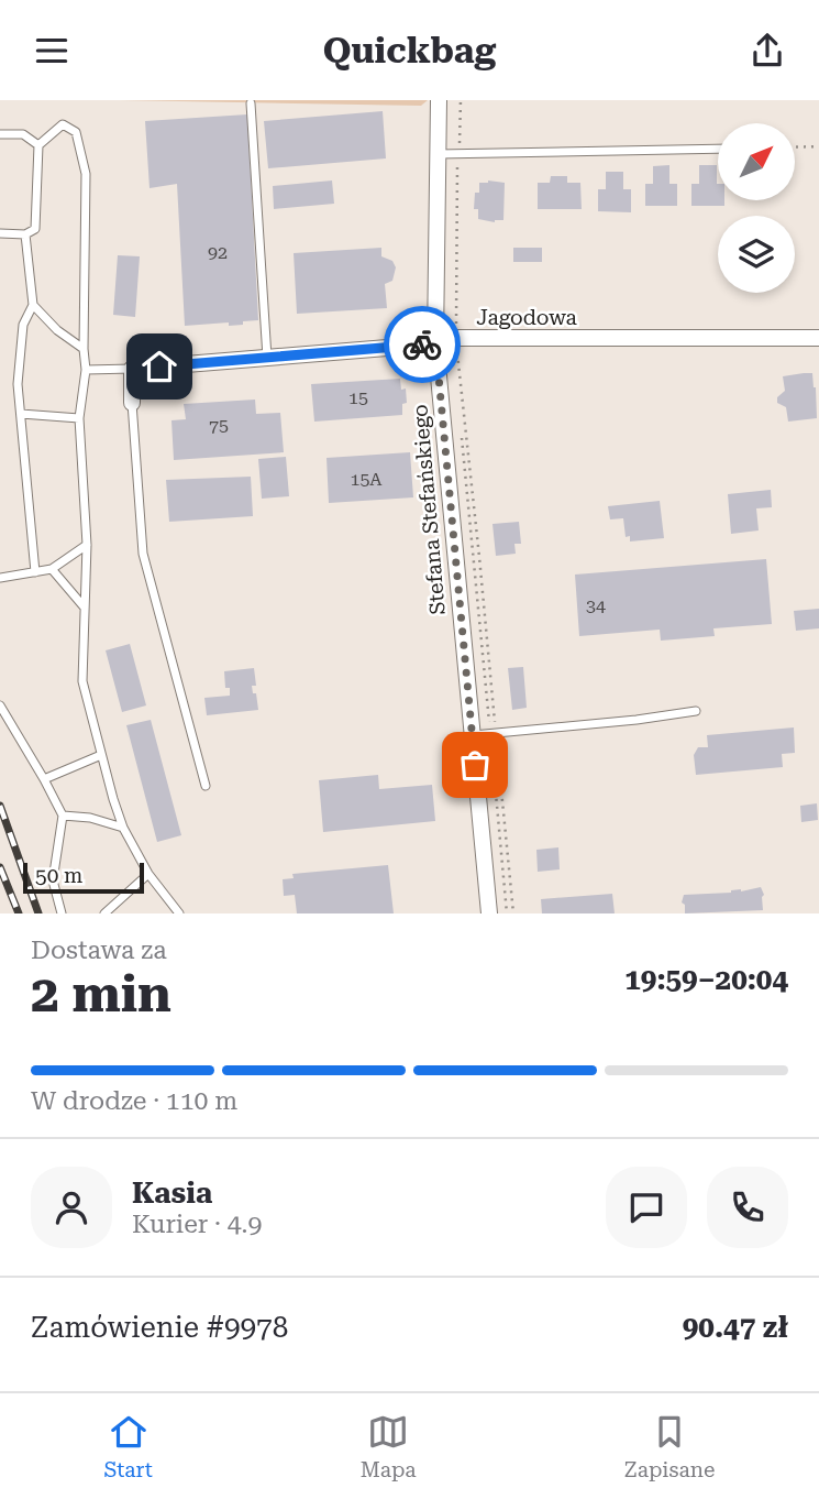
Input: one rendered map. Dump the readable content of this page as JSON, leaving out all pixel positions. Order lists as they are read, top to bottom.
{
  "streets": {
    "street": ["Jagodowa", "Stefana Stefańskiego"]
  },
  "crossings": [
    ["Jagodowa", "Stefana Stefańskiego"]
  ],
  "house_numbers": [
    "92",
    "15",
    "75",
    "15A",
    "34"
  ],
  "scale_bar": "50 m",
  "north": "top right",
  "page": {
    "header": "Quickbag",
    "scale": "50 m",
    "heading": ["2 min", "Dostawa za", "19:59–20:04"],
    "panel": [
      "Kasia",
      "Kurier · 4.9",
      "Zamówienie #9978",
      "90.47 zł"
    ],
    "bar": "W drodze · 110 m",
    "tabs": ["Start", "Mapa", "Zapisane"]
  }
}
